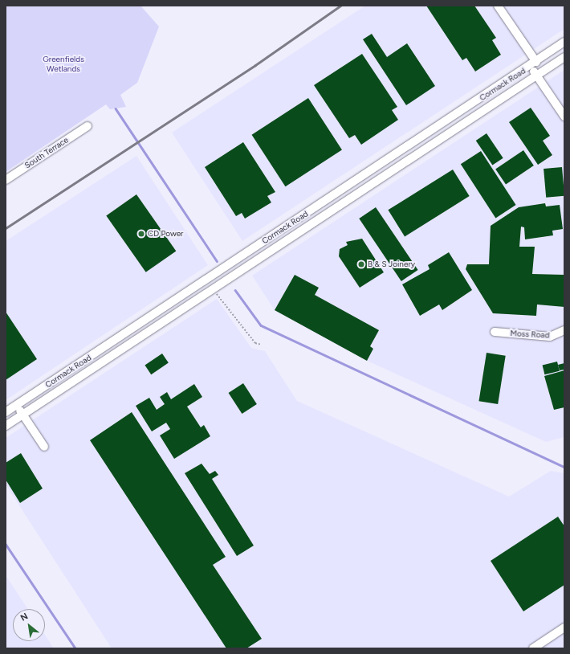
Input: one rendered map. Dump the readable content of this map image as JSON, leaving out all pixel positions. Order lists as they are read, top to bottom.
{
  "streets": {
    "street": ["Cormack Road", "South Terrace", "Moss Road"]
  },
  "parks": ["Greenfields Wetlands"],
  "places": ["CD Power", "B & S Joinery"],
  "north": "top left"
}
